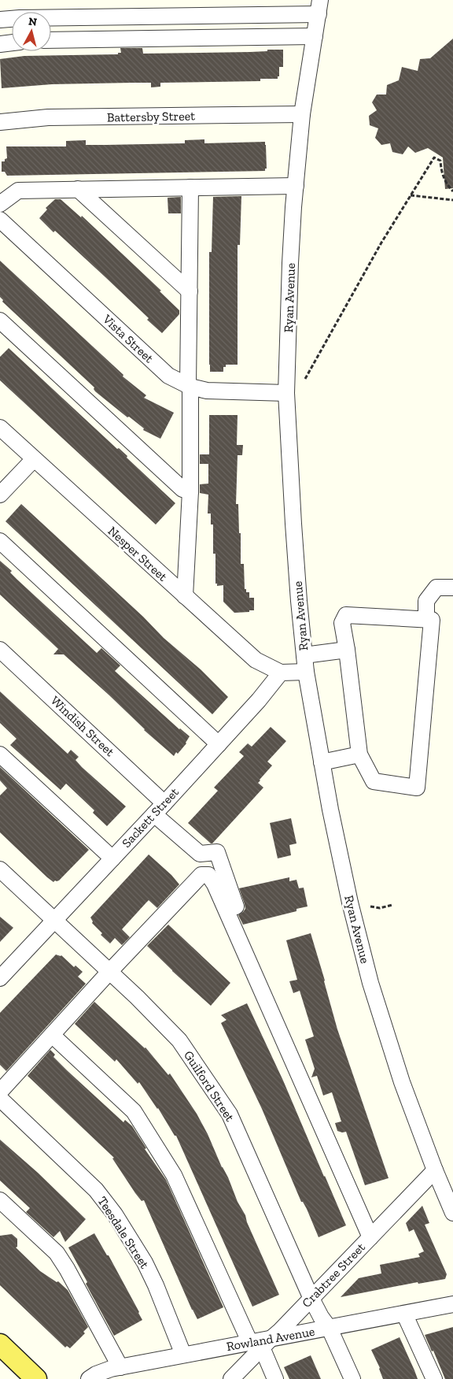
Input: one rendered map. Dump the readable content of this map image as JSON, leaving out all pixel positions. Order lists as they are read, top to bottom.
{
  "streets": {
    "street": [
      "Battersby Street",
      "Ryan Avenue",
      "Vista Street",
      "Nesper Street",
      "Windish Street",
      "Sackett Street",
      "Guilford Street",
      "Teesdale Street",
      "Crabtree Street",
      "Rowland Avenue"
    ]
  },
  "crossings": [
    ["Battersby Street", "Ryan Avenue"],
    ["Ryan Avenue", "Vista Street"],
    ["Ryan Avenue", "Crabtree Street"],
    ["Nesper Street", "Sackett Street"],
    ["Windish Street", "Sackett Street"],
    ["Sackett Street", "Guilford Street"],
    ["Guilford Street", "Crabtree Street"],
    ["Guilford Street", "Rowland Avenue"],
    ["Teesdale Street", "Rowland Avenue"],
    ["Crabtree Street", "Rowland Avenue"]
  ],
  "north": "top"
}
